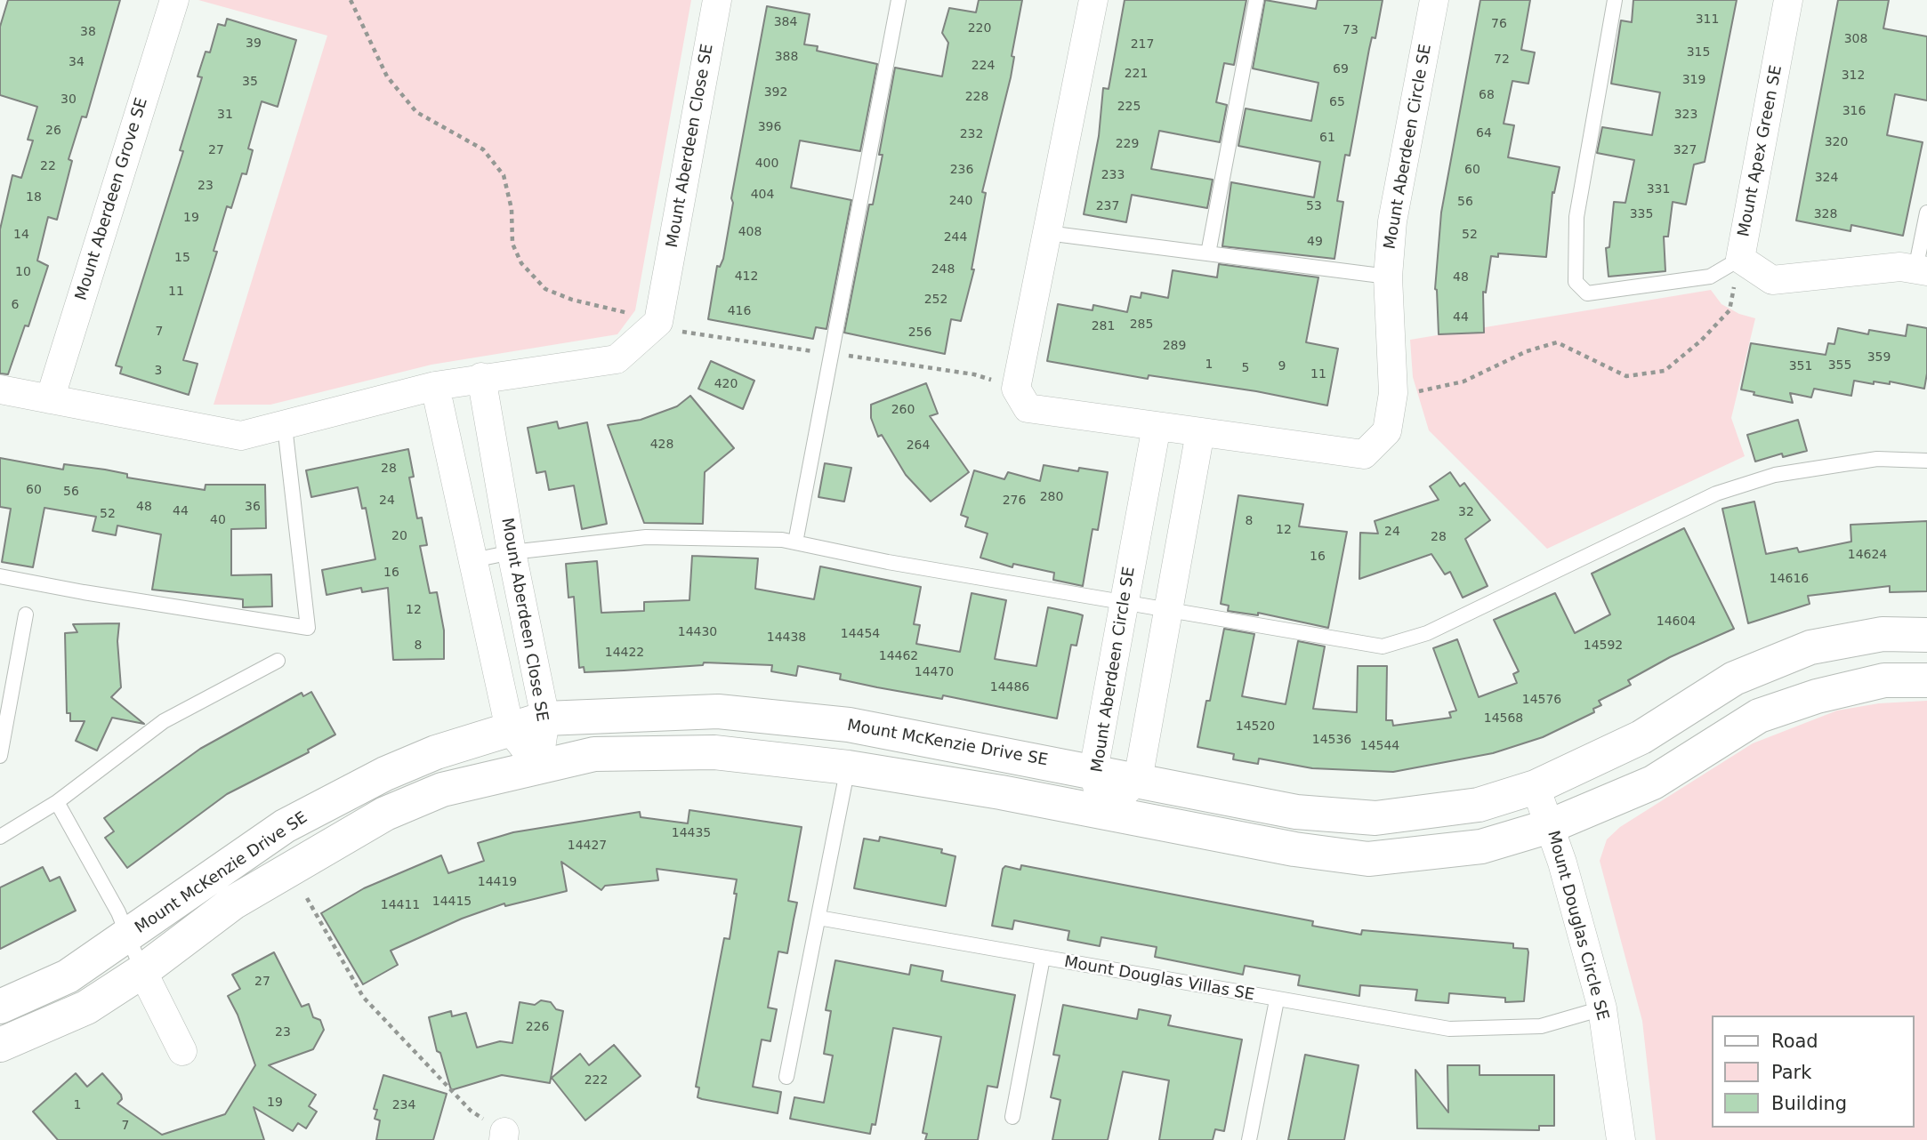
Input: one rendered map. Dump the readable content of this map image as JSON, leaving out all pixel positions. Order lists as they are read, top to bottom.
{
  "streets": {
    "street": [
      "Mount Aberdeen Close SE",
      "Mount Aberdeen Circle SE",
      "Mount Apex Green SE",
      "Mount Aberdeen Grove SE",
      "Mount McKenzie Drive SE",
      "Mount Douglas Circle SE"
    ],
    "lane": ["Mount Douglas Villas SE"]
  },
  "crossings": [
    ["Mount Aberdeen Close SE", "Mount McKenzie Drive SE"],
    ["Mount Aberdeen Circle SE", "Mount McKenzie Drive SE"],
    ["Mount McKenzie Drive SE", "Mount Douglas Circle SE"],
    ["Mount Douglas Circle SE", "Mount Douglas Villas SE"]
  ],
  "house_numbers": [
    "311",
    "384",
    "76",
    "220",
    "73",
    "38",
    "308",
    "39",
    "217",
    "315",
    "388",
    "72",
    "34",
    "224",
    "69",
    "221",
    "312",
    "319",
    "35",
    "392",
    "68",
    "228",
    "30",
    "65",
    "225",
    "316",
    "31",
    "323",
    "396",
    "26",
    "64",
    "232",
    "61",
    "320",
    "229",
    "27",
    "327",
    "400",
    "22",
    "236",
    "60",
    "233",
    "324",
    "23",
    "331",
    "404",
    "18",
    "240",
    "56",
    "237",
    "53",
    "335",
    "328",
    "19",
    "408",
    "14",
    "52",
    "244",
    "49",
    "15",
    "248",
    "10",
    "412",
    "48",
    "11",
    "252",
    "6",
    "416",
    "44",
    "285",
    "281",
    "7",
    "256",
    "289",
    "359",
    "1",
    "355",
    "9",
    "351",
    "5",
    "3",
    "11",
    "420",
    "260",
    "428",
    "264",
    "28",
    "60",
    "56",
    "280",
    "24",
    "276",
    "48",
    "36",
    "44",
    "32",
    "52",
    "40",
    "8",
    "12",
    "24",
    "20",
    "28",
    "14624",
    "16",
    "16",
    "14616",
    "12",
    "14604",
    "14430",
    "14454",
    "14438",
    "8",
    "14592",
    "14422",
    "14462",
    "14470",
    "14486",
    "14576",
    "14568",
    "14520",
    "14536",
    "14544",
    "14435",
    "14427",
    "14419",
    "14415",
    "14411",
    "27",
    "226",
    "23",
    "222",
    "19",
    "1",
    "234",
    "7"
  ],
  "legend": ["Road", "Park", "Building"]
}
